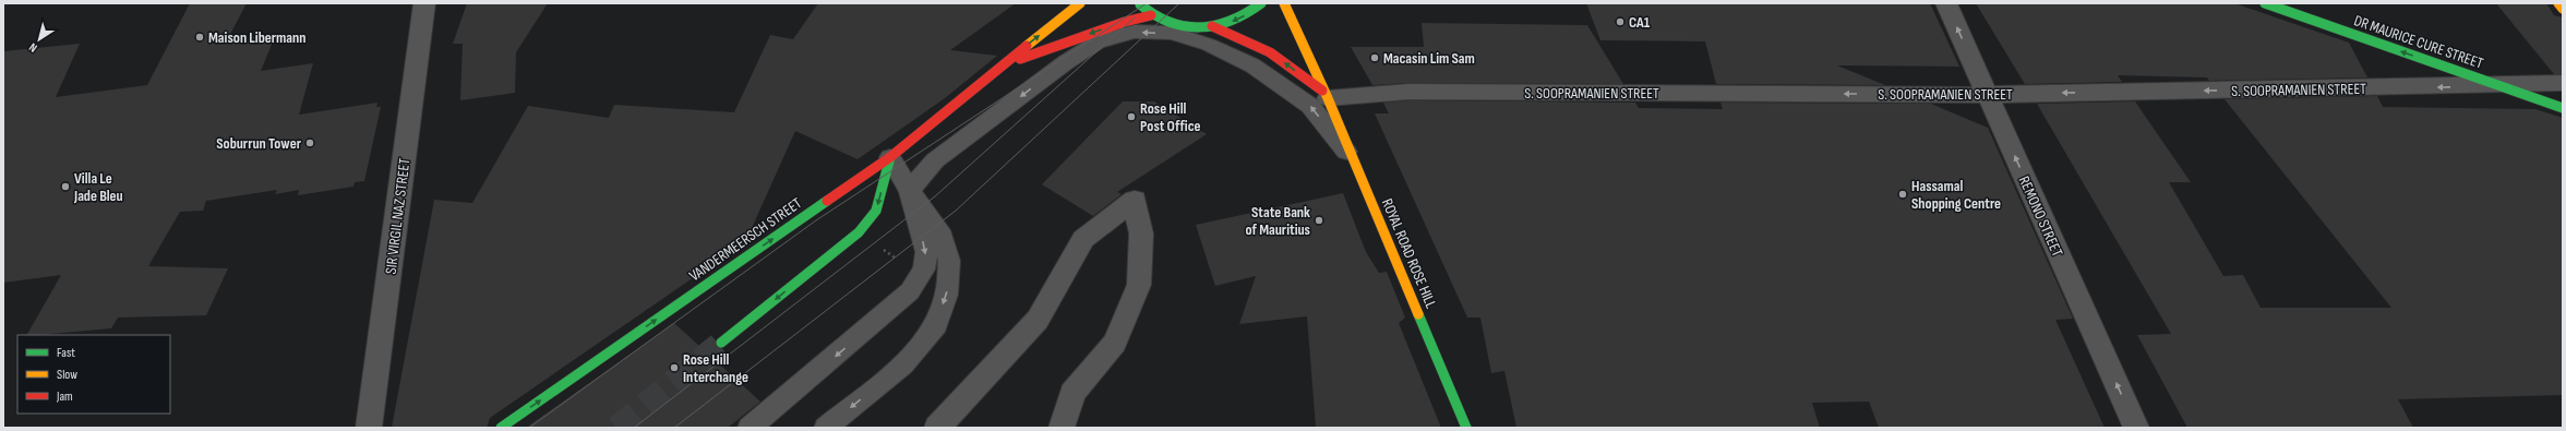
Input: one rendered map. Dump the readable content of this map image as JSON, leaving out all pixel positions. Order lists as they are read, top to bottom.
{
  "streets": {
    "main road": ["DR MAURICE CURE STREET", "VANDERMEERSCH STREET", "ROYAL ROAD ROSE HILL"],
    "street": ["S. SOOPRAMANIEN STREET", "SIR VIRGIL NAZ STREET", "REMONO STREET"]
  },
  "crossings": [
    ["DR MAURICE CURE STREET", "S. SOOPRAMANIEN STREET"],
    ["S. SOOPRAMANIEN STREET", "REMONO STREET"],
    ["S. SOOPRAMANIEN STREET", "ROYAL ROAD ROSE HILL"]
  ],
  "one_way": ["DR MAURICE CURE STREET", "S. SOOPRAMANIEN STREET", "REMONO STREET"],
  "places": [
    "CA1",
    "Maison Libermann",
    "Macasin Lim Sam",
    "Rose Hill Post Office",
    "Soburrun Tower",
    "Villa Le Jade Bleu",
    "Hassamal Shopping Centre",
    "State Bank of Mauritius",
    "Rose Hill Interchange"
  ],
  "legend": ["Fast", "Slow", "Jam"],
  "north": "bottom left"
}
